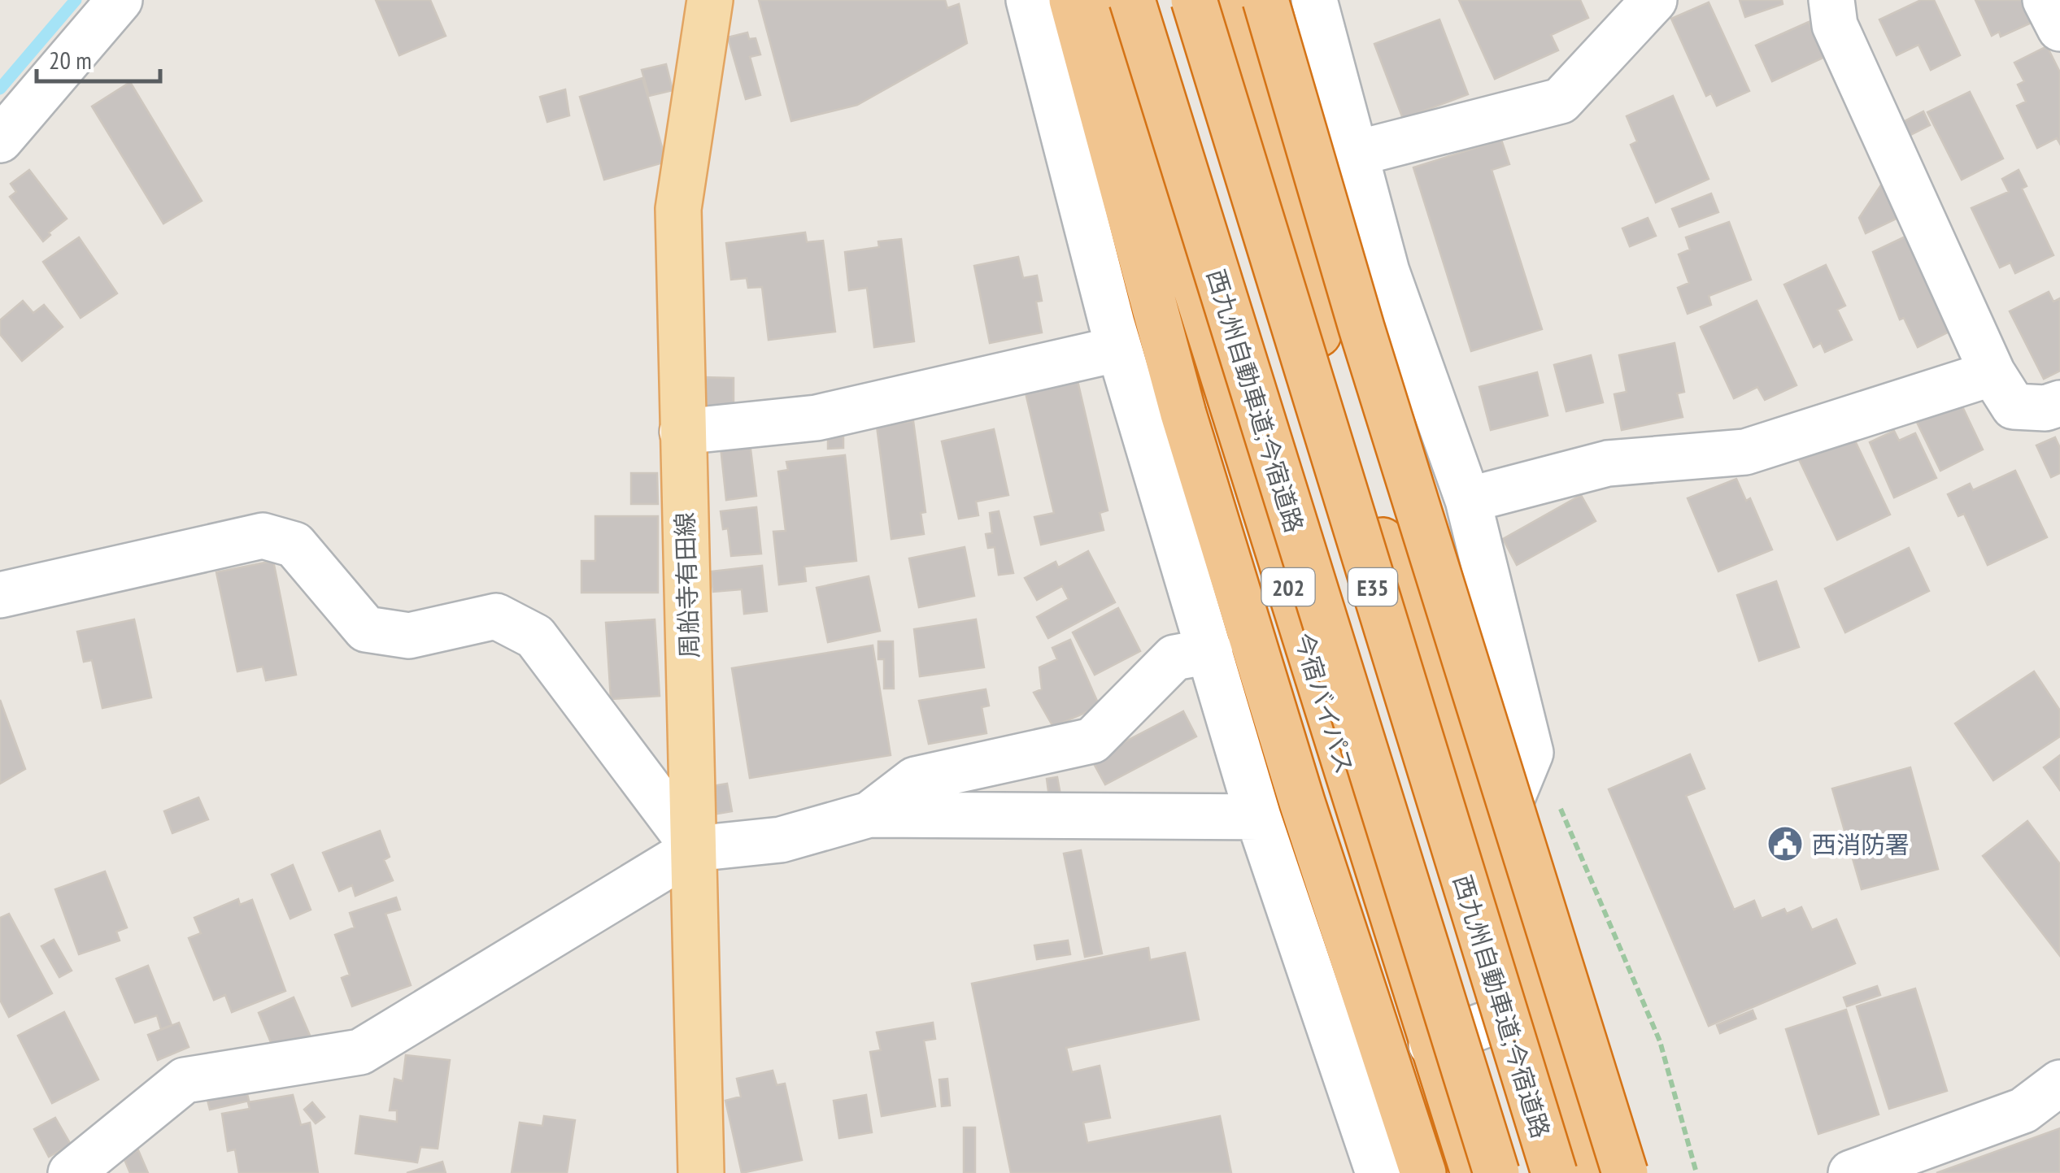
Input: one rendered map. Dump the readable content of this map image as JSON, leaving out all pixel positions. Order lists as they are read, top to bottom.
{
  "streets": {
    "highway": [
      "西九州自動車道;今宿道路",
      "202",
      "E35",
      "今宿バイパス"
    ],
    "main road": ["周船寺有田線"]
  },
  "places": {
    "public building": ["西消防署"]
  },
  "scale_bar": "20 m"
}
